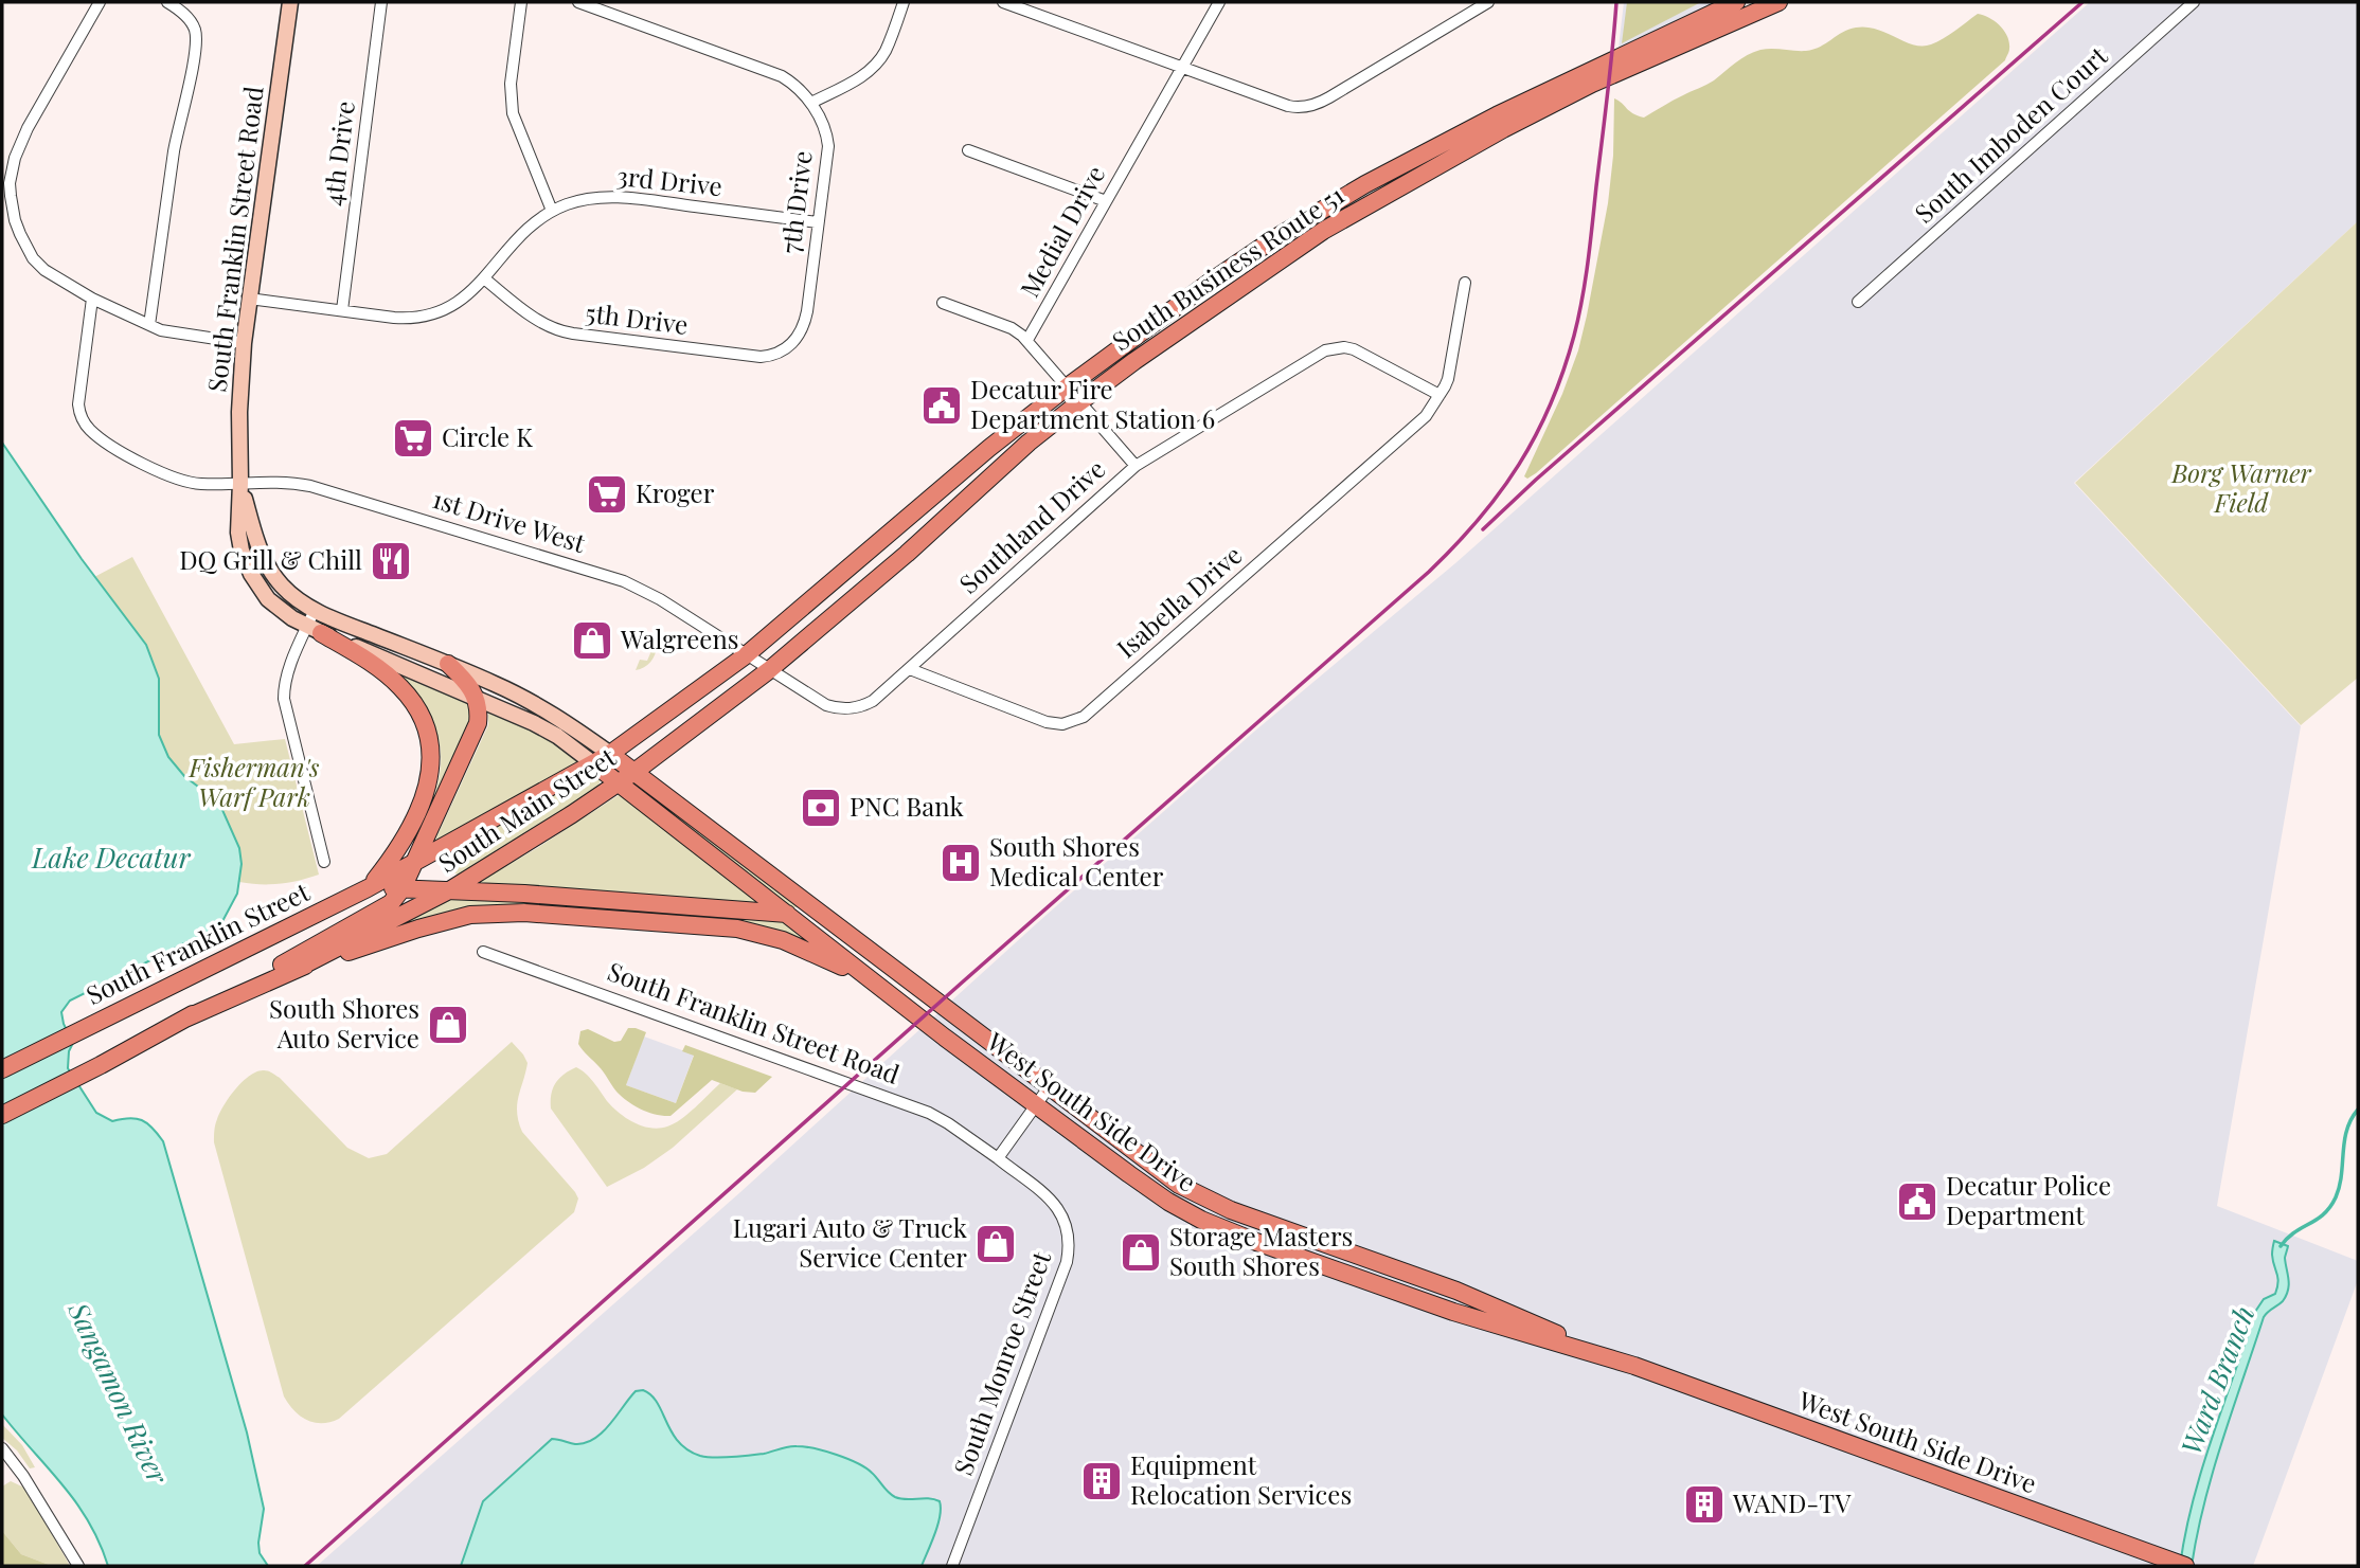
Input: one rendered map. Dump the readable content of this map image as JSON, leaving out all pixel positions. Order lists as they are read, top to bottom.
{
  "streets": {
    "main road": [
      "South Franklin Street Road",
      "South Business Route 51",
      "South Main Street",
      "South Franklin Street",
      "West South Side Drive"
    ],
    "street": [
      "South Imboden Court",
      "4th Drive",
      "3rd Drive",
      "7th Drive",
      "Medial Drive",
      "5th Drive",
      "1st Drive West",
      "Southland Drive",
      "Isabella Drive",
      "South Monroe Street"
    ]
  },
  "crossings": [
    ["4th Drive", "3rd Drive"],
    ["3rd Drive", "7th Drive"],
    ["3rd Drive", "South Franklin Street Road"],
    ["3rd Drive", "5th Drive"],
    ["7th Drive", "5th Drive"],
    ["South Franklin Street Road", "1st Drive West"],
    ["South Franklin Street Road", "South Main Street"],
    ["South Franklin Street Road", "West South Side Drive"],
    ["South Franklin Street Road", "South Monroe Street"],
    ["South Business Route 51", "1st Drive West"],
    ["South Business Route 51", "Southland Drive"],
    ["South Business Route 51", "South Main Street"],
    ["1st Drive West", "Southland Drive"],
    ["1st Drive West", "South Main Street"],
    ["Southland Drive", "Isabella Drive"],
    ["Southland Drive", "South Main Street"],
    ["South Main Street", "South Franklin Street"],
    ["South Main Street", "West South Side Drive"]
  ],
  "water": ["Lake Decatur", "Ward Branch", "Sangamon River"],
  "parks": ["Borg Warner Field", "Fisherman's Warf Park"],
  "places": {
    "public building": ["Decatur Fire Department Station 6", "Decatur Police Department"],
    "supermarket": ["Circle K", "Kroger"],
    "restaurant": ["DQ Grill & Chill"],
    "shop": [
      "Walgreens",
      "South Shores Auto Service",
      "Lugari Auto & Truck Service Center",
      "Storage Masters South Shores"
    ],
    "bank": ["PNC Bank"],
    "hospital": ["South Shores Medical Center"],
    "building": ["Equipment Relocation Services", "WAND-TV"]
  }
}
